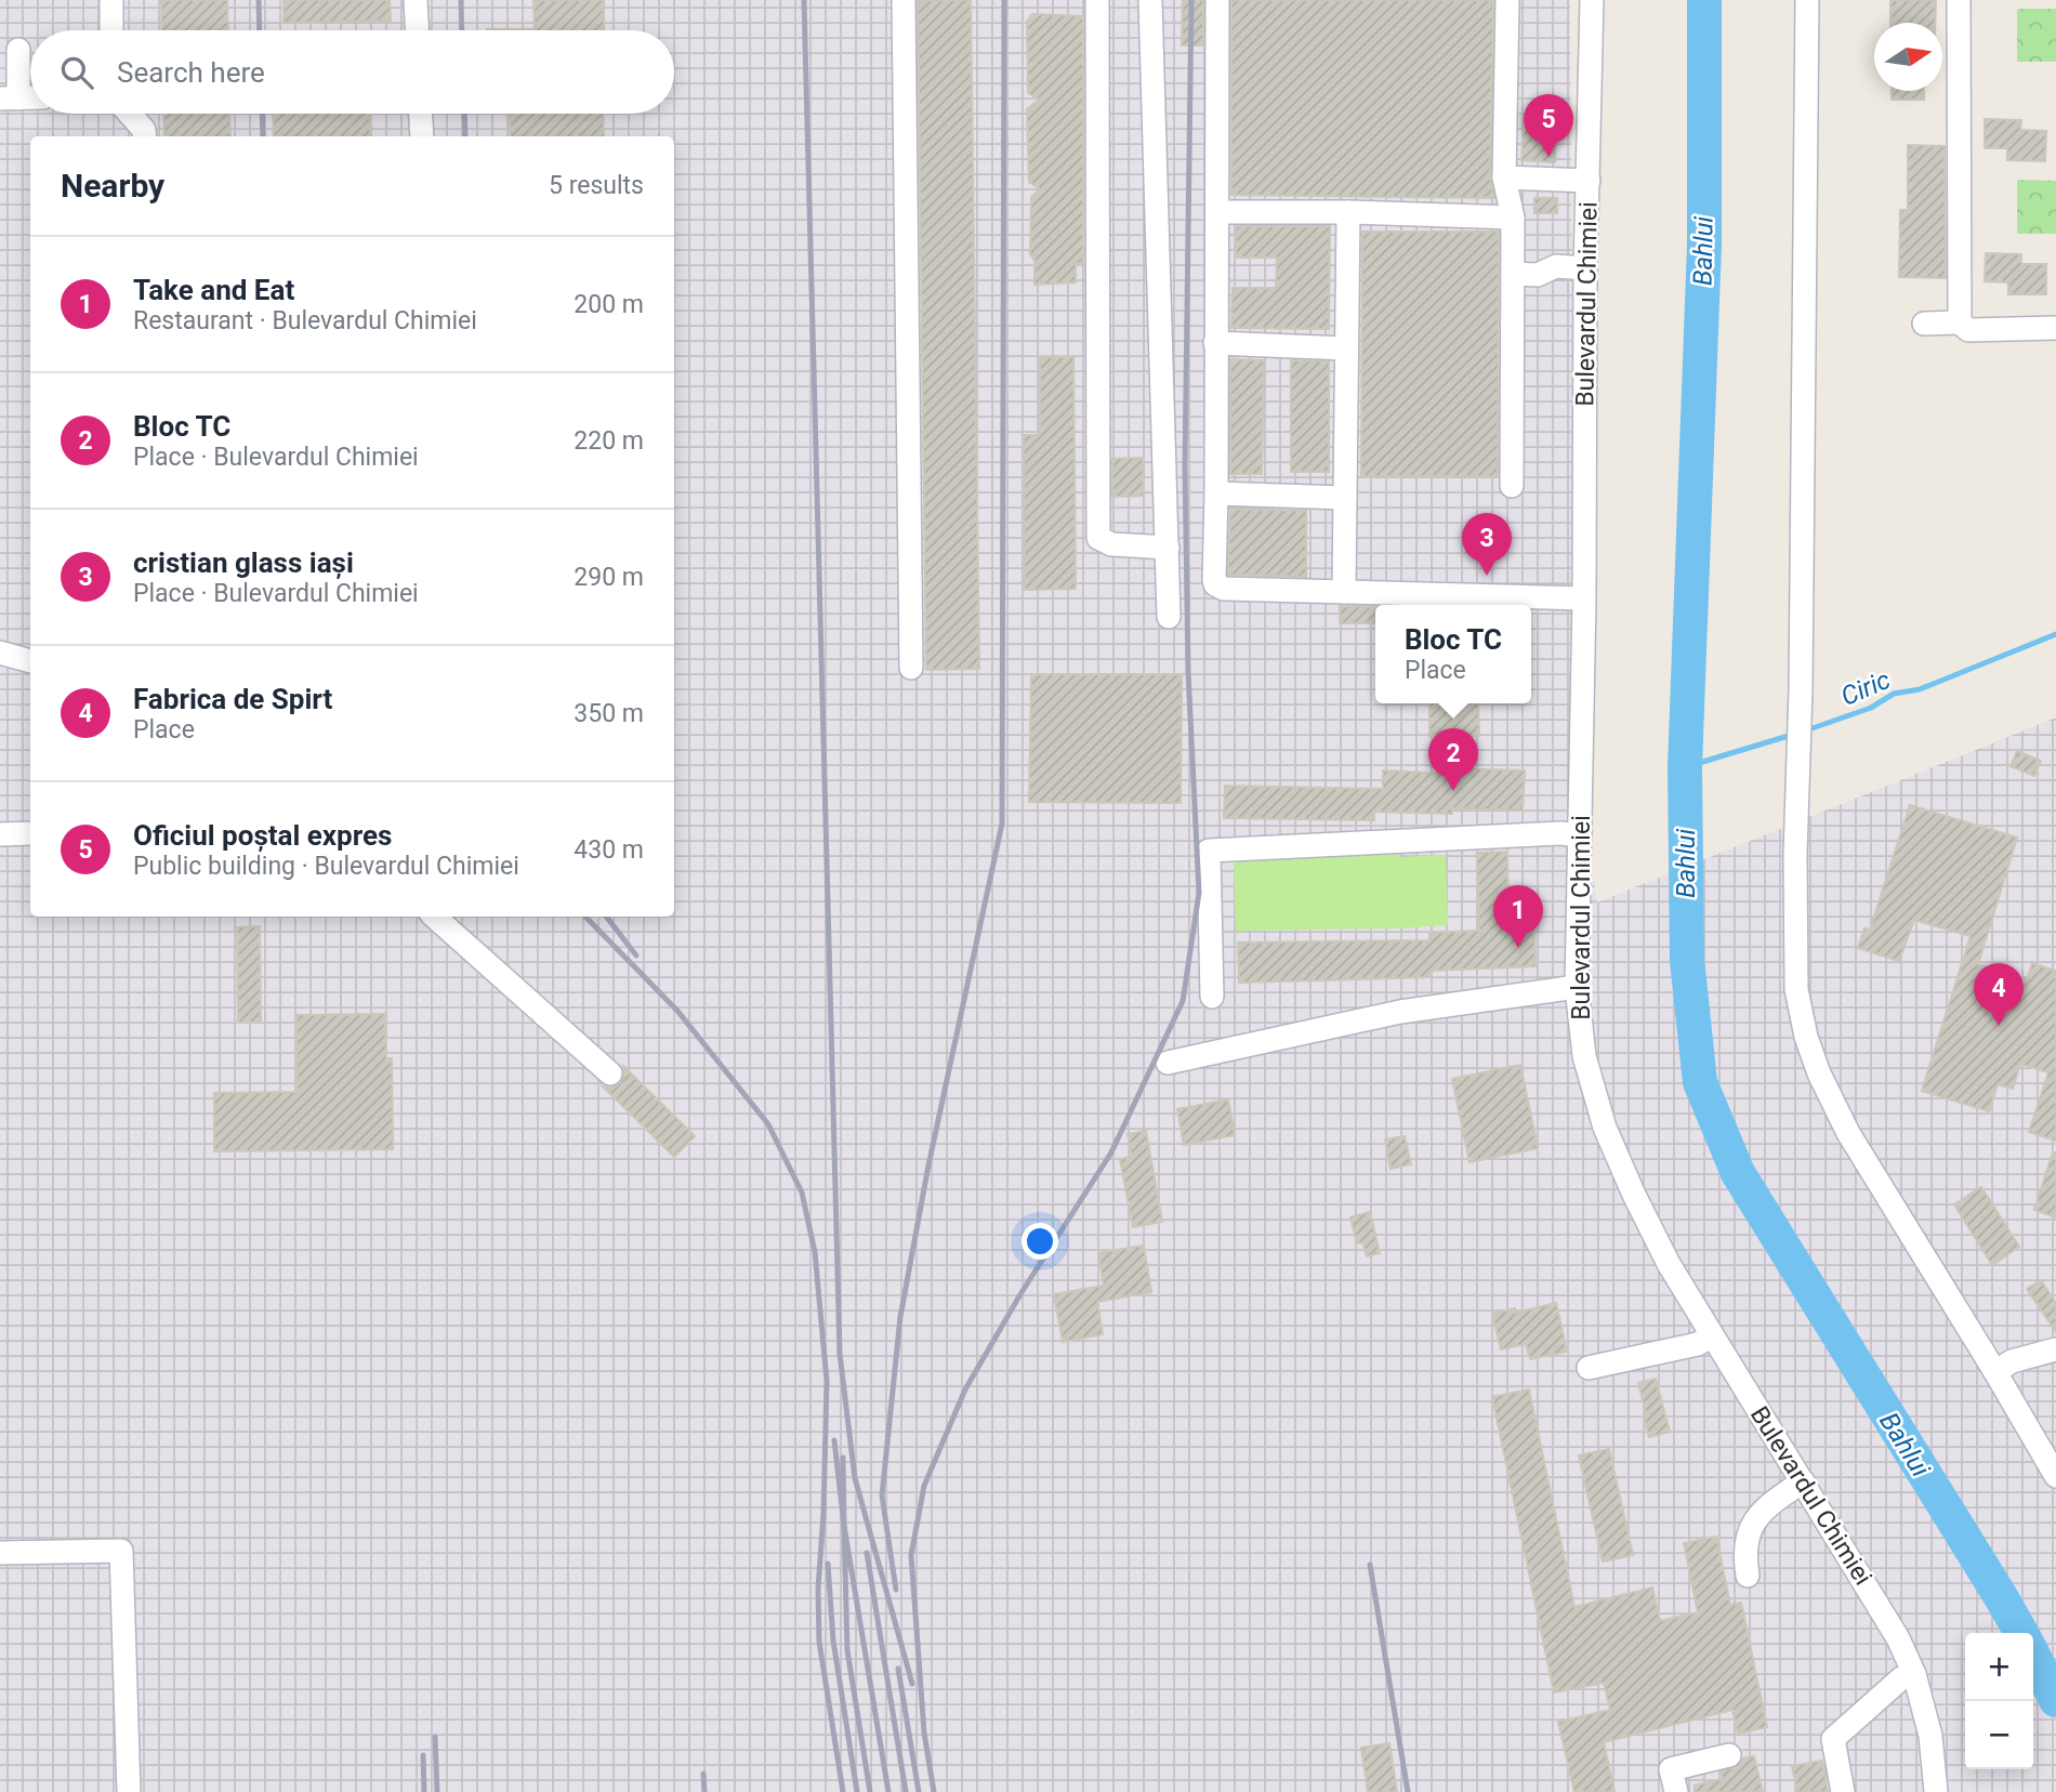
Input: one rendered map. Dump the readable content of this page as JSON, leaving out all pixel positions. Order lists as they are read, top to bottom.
{
  "streets": {
    "street": ["Bulevardul Chimiei"]
  },
  "water": ["Bahlui", "Ciric"],
  "north": "right",
  "page": {
    "search": "Search here",
    "pins": [
      "5",
      "3",
      "2",
      "1",
      "4"
    ],
    "heading": ["Nearby", "5 results"],
    "list": [
      {
        "mark": "1",
        "name": "Take and Eat",
        "note": "Restaurant · Bulevardul Chimiei",
        "value": "200 m"
      },
      {
        "mark": "2",
        "name": "Bloc TC",
        "note": "Place · Bulevardul Chimiei",
        "value": "220 m"
      },
      {
        "mark": "3",
        "name": "cristian glass iași",
        "note": "Place · Bulevardul Chimiei",
        "value": "290 m"
      },
      {
        "mark": "4",
        "name": "Fabrica de Spirt",
        "note": "Place",
        "value": "350 m"
      },
      {
        "mark": "5",
        "name": "Oficiul poștal expres",
        "note": "Public building · Bulevardul Chimiei",
        "value": "430 m"
      }
    ],
    "popup": ["Bloc TC", "Place"],
    "map_buttons": ["+", "−"]
  }
}
